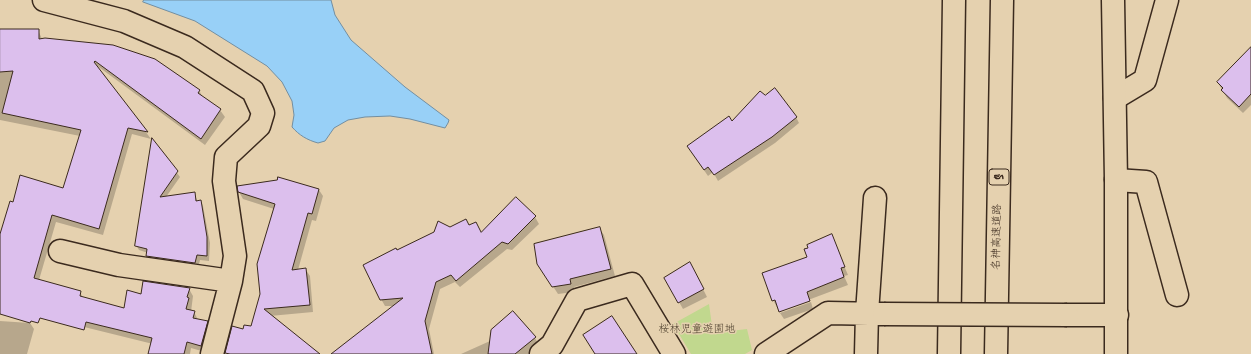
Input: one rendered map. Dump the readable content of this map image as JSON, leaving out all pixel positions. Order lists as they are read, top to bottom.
{
  "streets": {
    "main road": ["E1", "名神高速道路"]
  },
  "parks": ["桜林児童遊園地"]
}
